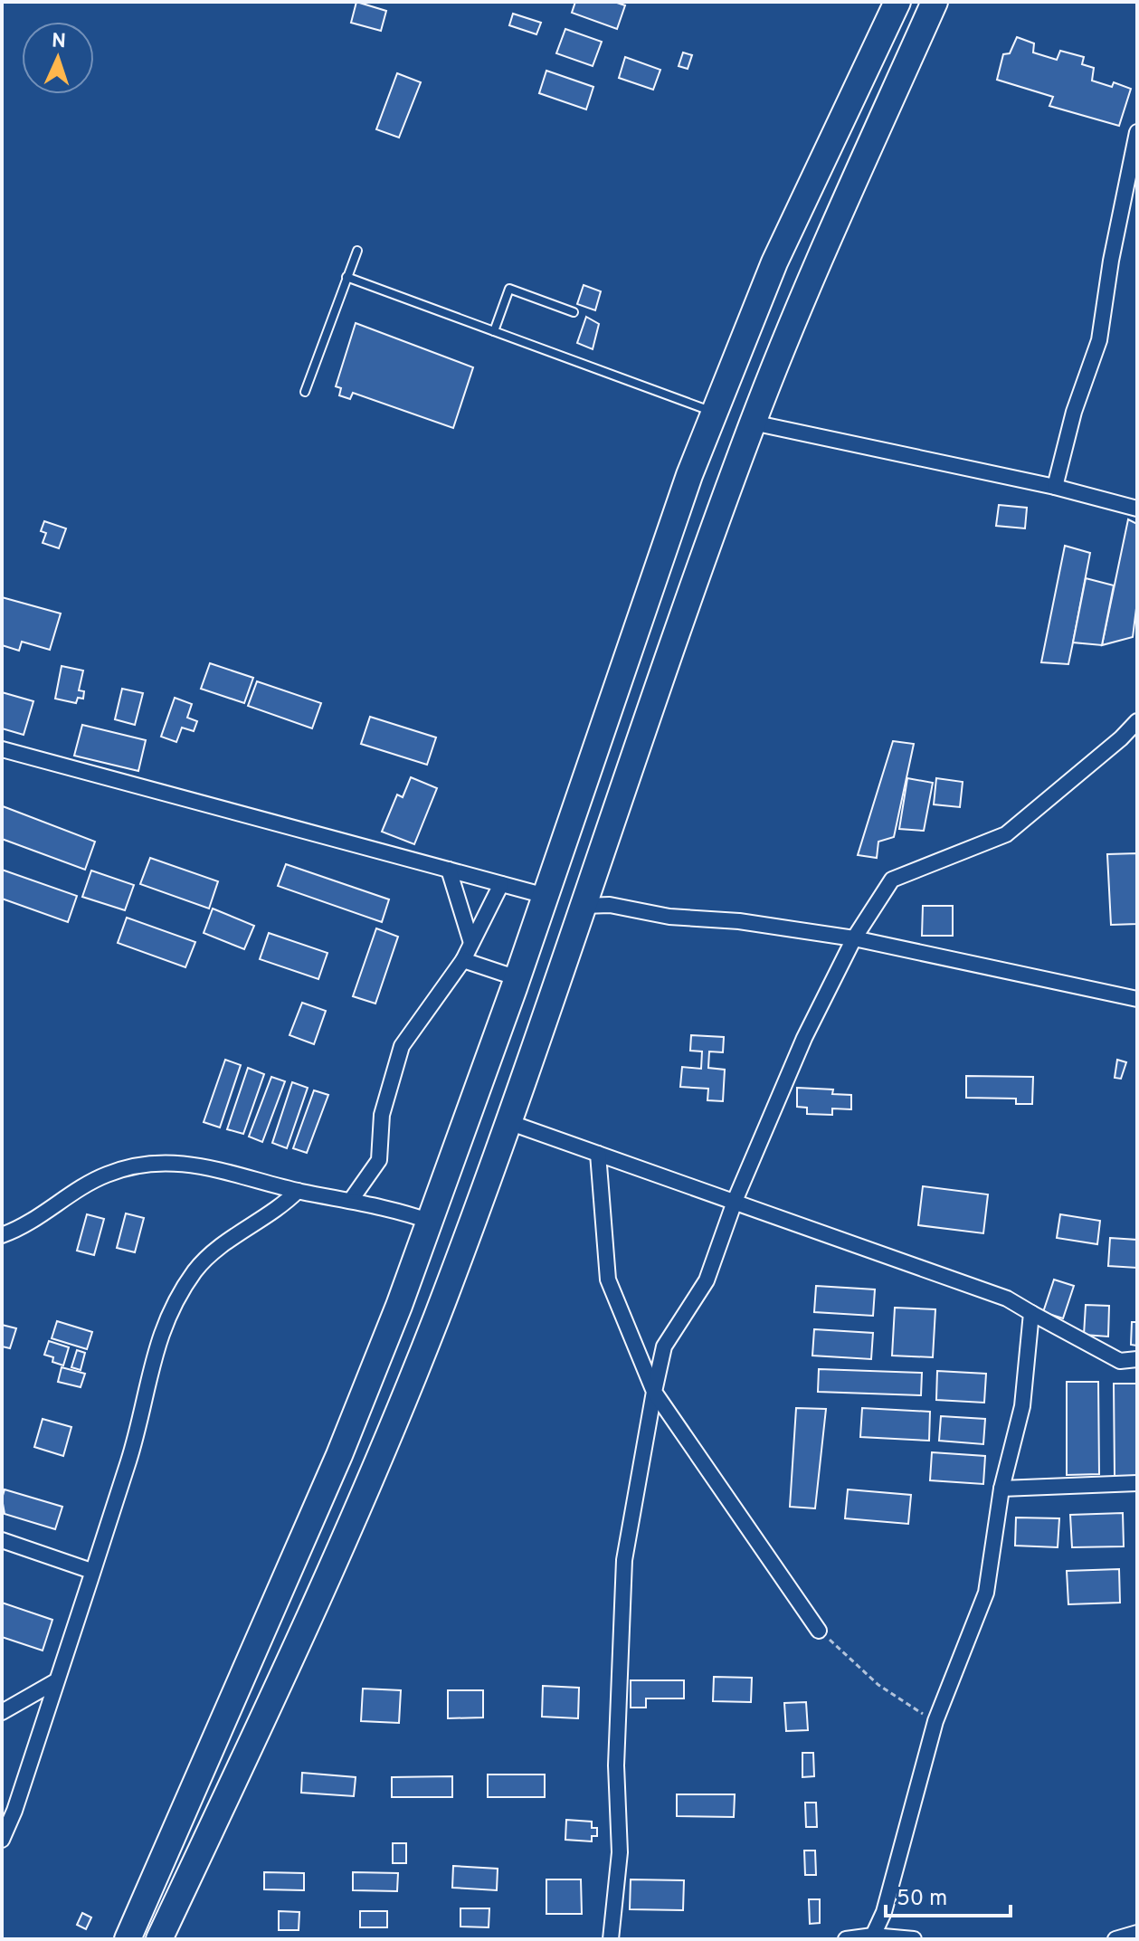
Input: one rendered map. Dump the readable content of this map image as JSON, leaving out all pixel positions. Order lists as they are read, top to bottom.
{
  "scale_bar": "50 m",
  "north": "top"
}
